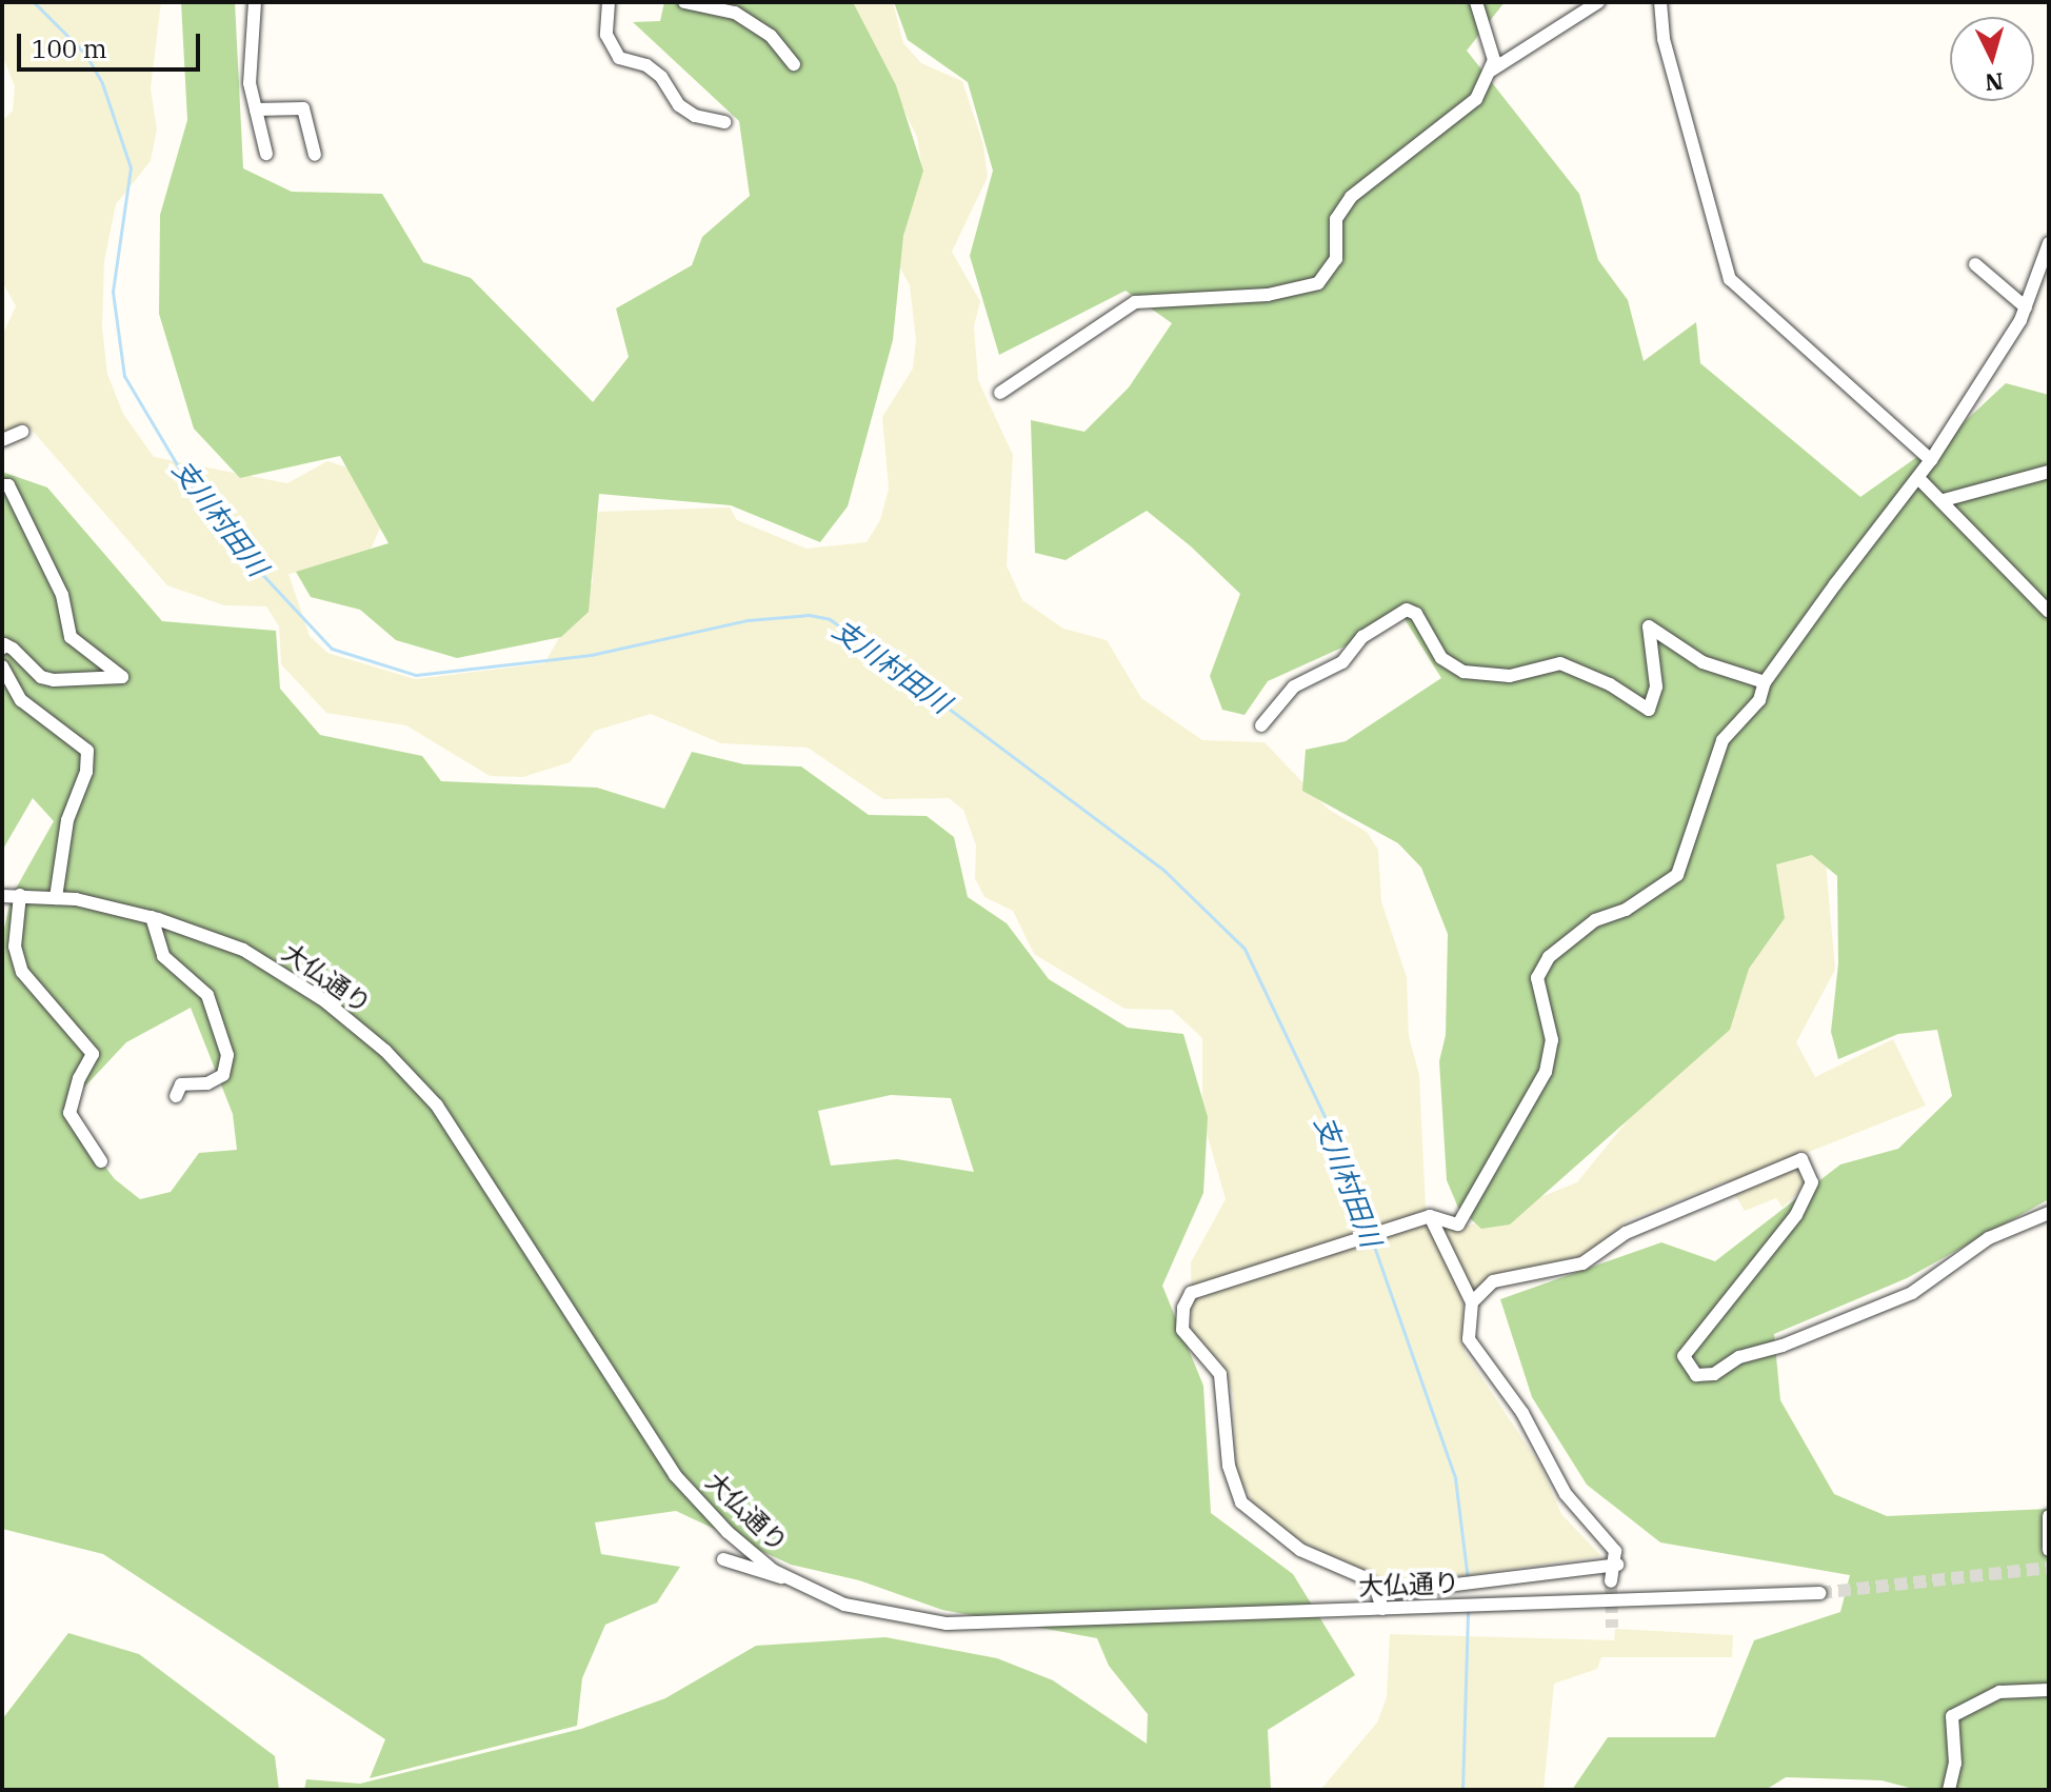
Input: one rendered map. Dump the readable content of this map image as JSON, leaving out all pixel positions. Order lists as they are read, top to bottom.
{
  "streets": {
    "street": ["大仏通り"]
  },
  "water": ["支川村田川"],
  "scale_bar": "100 m",
  "north": "bottom"
}
